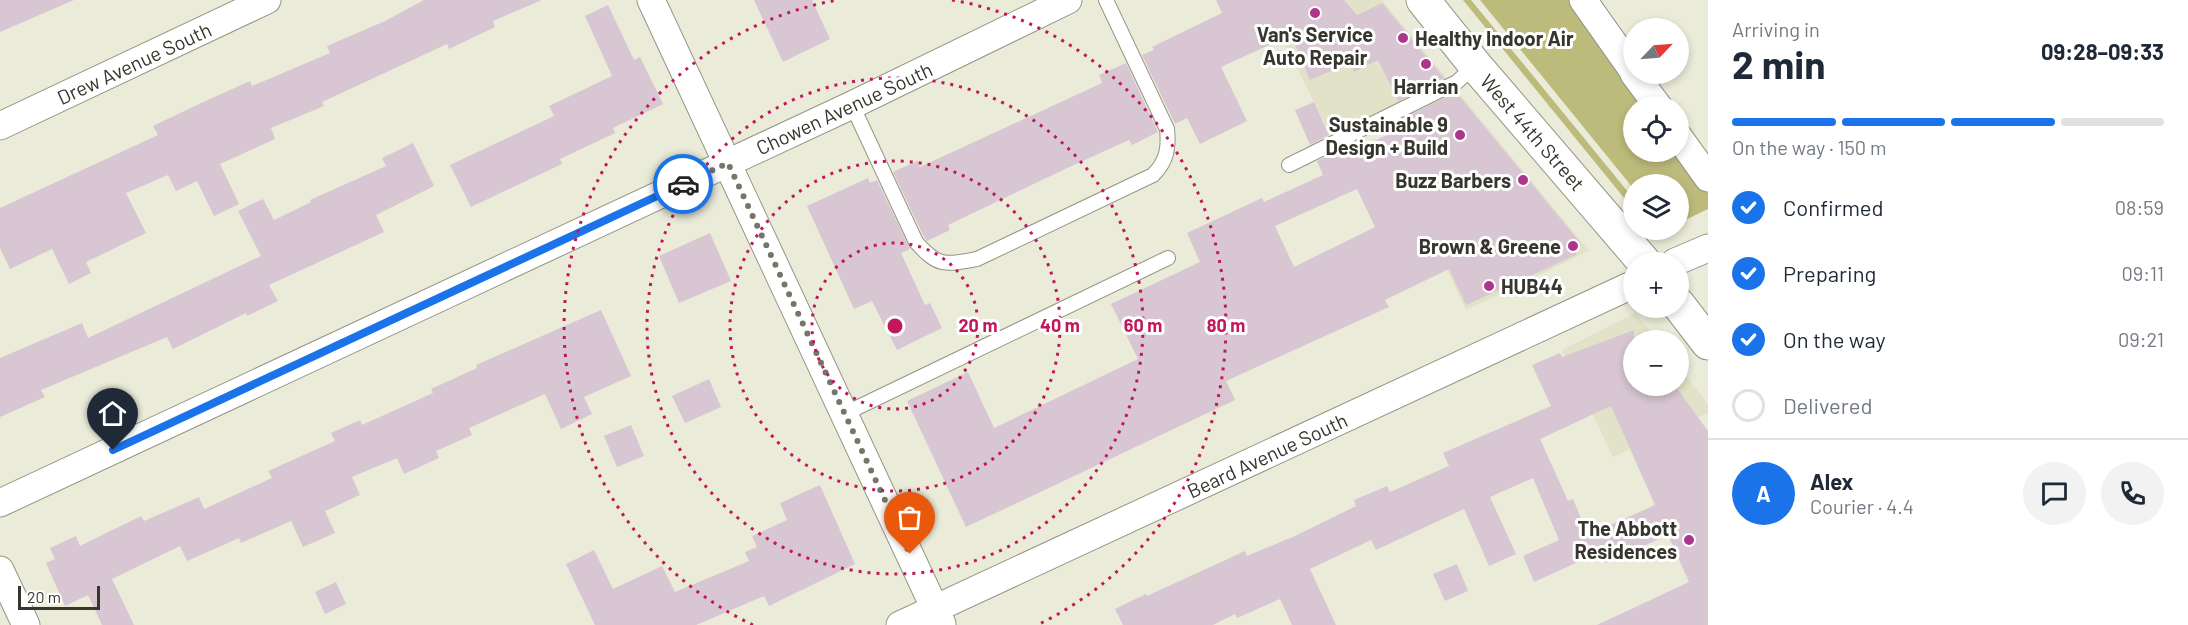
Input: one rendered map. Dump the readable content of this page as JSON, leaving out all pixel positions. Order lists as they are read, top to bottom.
{
  "streets": {
    "street": [
      "Drew Avenue South",
      "Chowen Avenue South",
      "West 44th Street",
      "Beard Avenue South"
    ]
  },
  "places": [
    "Van's Service Auto Repair",
    "Healthy Indoor Air",
    "Harrian",
    "Sustainable 9 Design + Build",
    "Buzz Barbers",
    "Brown & Greene",
    "HUB44",
    "The Abbott Residences"
  ],
  "scale_bar": "20 m",
  "north": "top right",
  "page": {
    "heading": ["2 min", "Arriving in", "09:28–09:33"],
    "panel": ["Alex", "Courier · 4.4"],
    "map_buttons": ["+", "−"],
    "bar": "On the way · 150 m",
    "list": [
      ["Confirmed", "08:59"],
      ["Preparing", "09:11"],
      ["On the way", "09:21"],
      "Delivered"
    ],
    "round": "A",
    "scale": "20 m"
  },
  "rings": [
    "20 m",
    "40 m",
    "60 m",
    "80 m"
  ]
}
